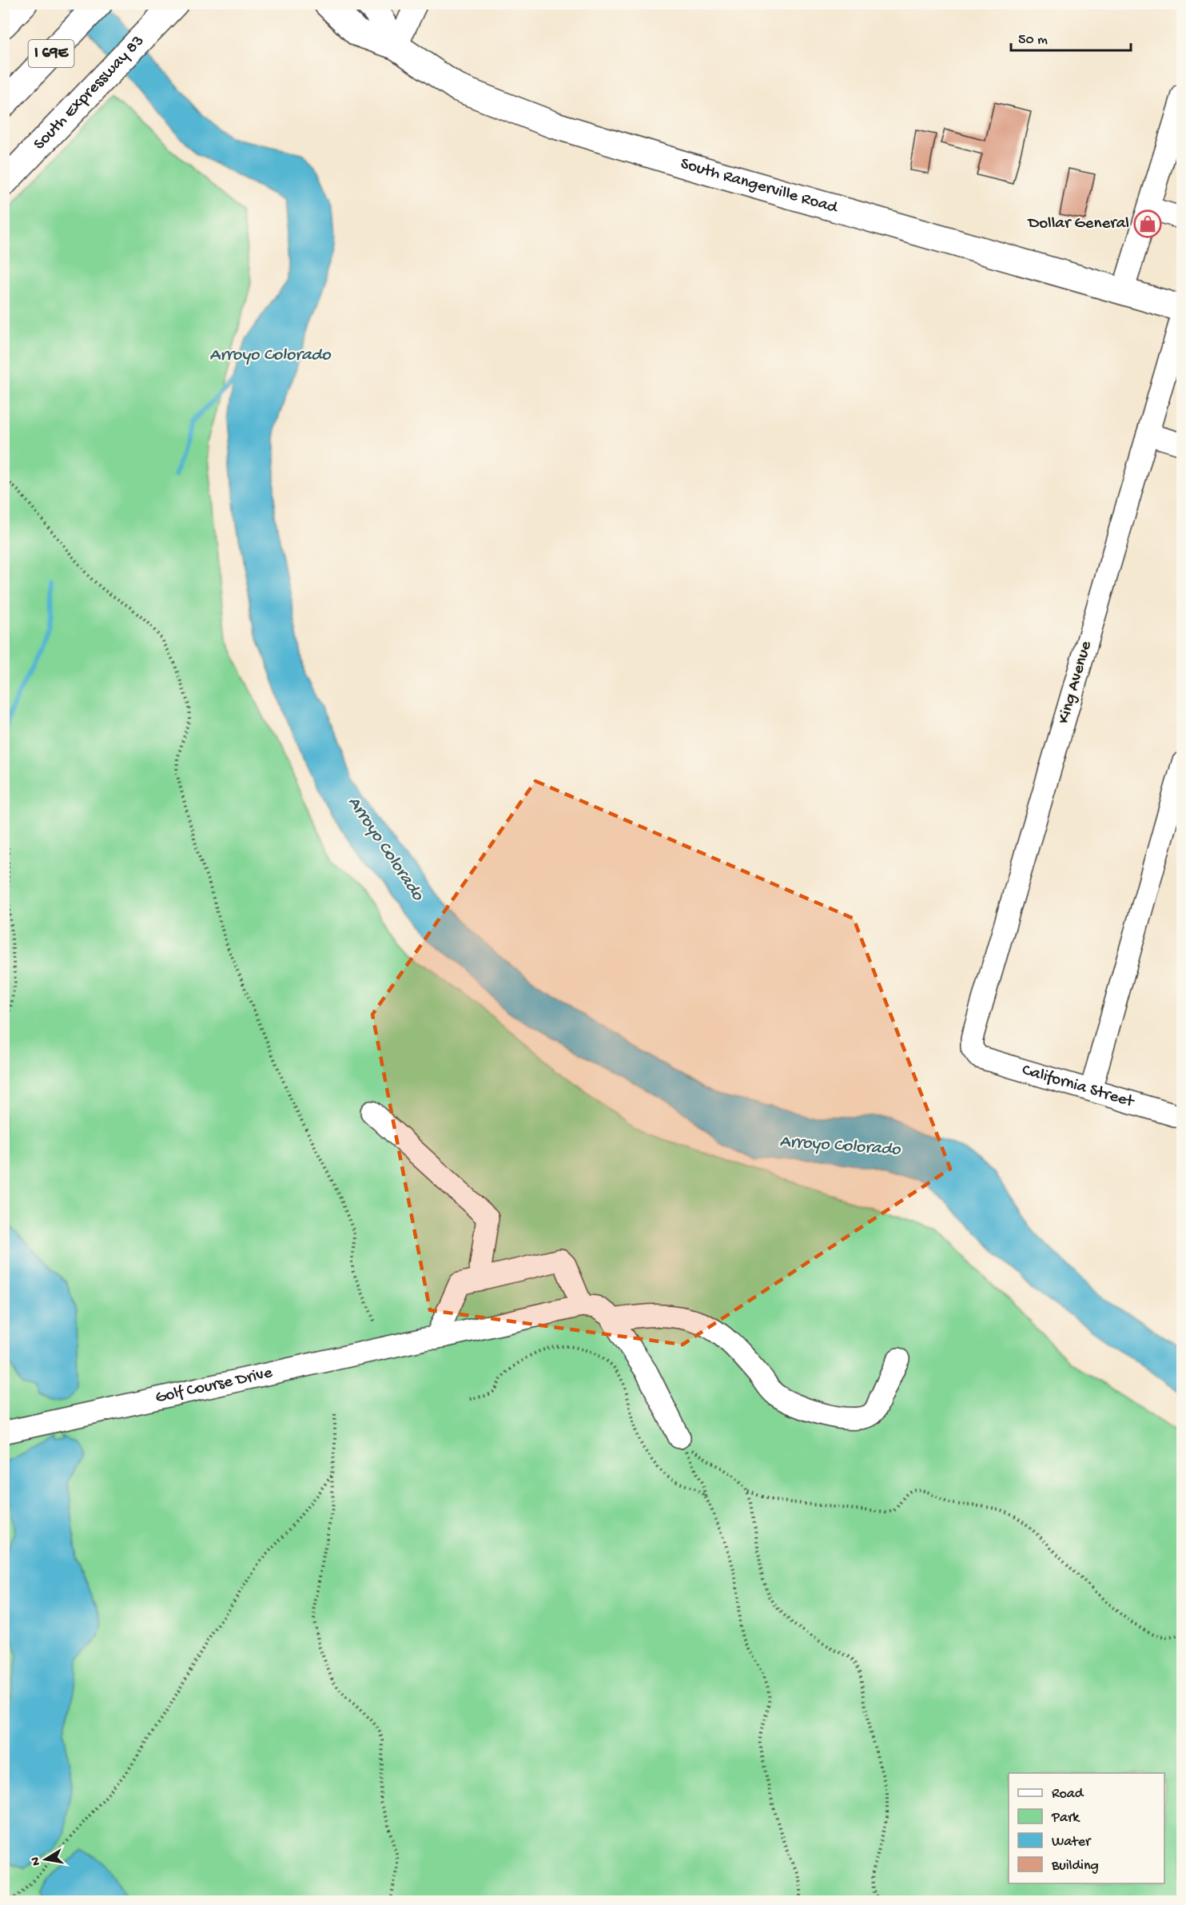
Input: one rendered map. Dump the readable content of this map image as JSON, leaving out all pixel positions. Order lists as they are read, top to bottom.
{
  "streets": {
    "main road": ["I 69E", "South Expressway 83", "South Rangerville Road"],
    "street": ["King Avenue", "California Street", "Golf Course Drive"]
  },
  "crossings": [
    ["King Avenue", "California Street"]
  ],
  "water": ["Arroyo Colorado"],
  "places": {
    "shop": ["Dollar General"]
  },
  "legend": [
    "Road",
    "Park",
    "Water",
    "Building"
  ],
  "scale_bar": "50 m",
  "north": "left"
}
